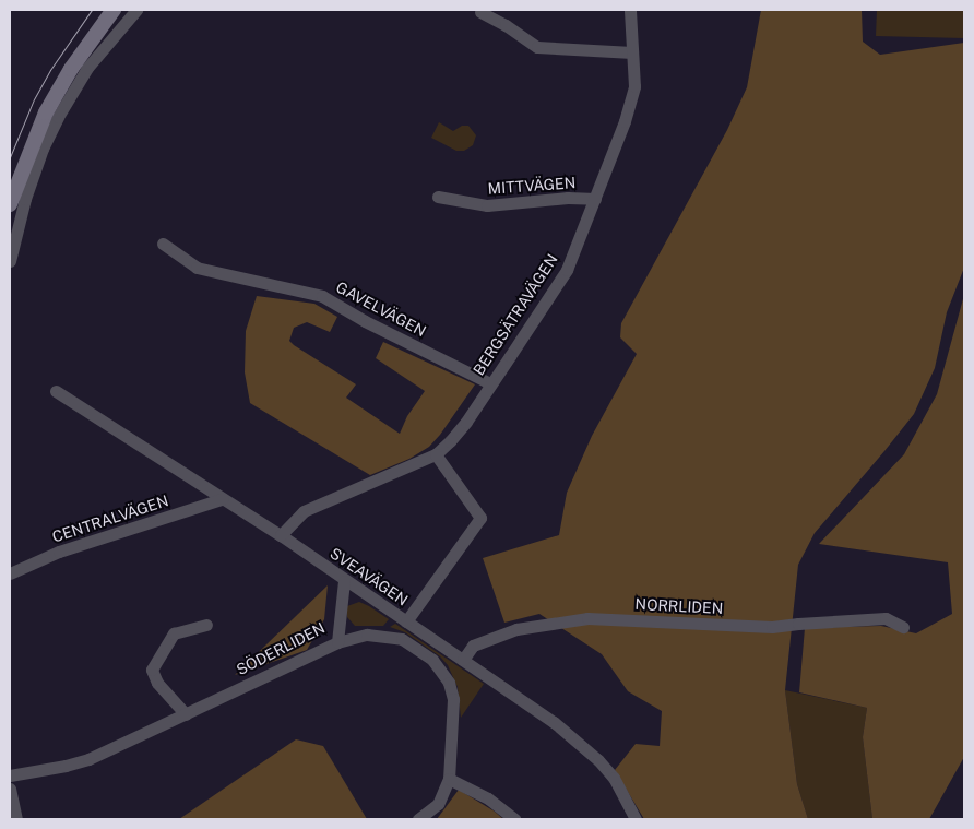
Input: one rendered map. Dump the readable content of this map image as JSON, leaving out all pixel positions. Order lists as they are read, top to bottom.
{
  "streets": {
    "street": [
      "MITTVÄGEN",
      "GAVELVÄGEN",
      "BERGSÄTRAVÄGEN",
      "CENTRALVÄGEN",
      "SVEAVÄGEN",
      "NORRLIDEN",
      "SÖDERLIDEN"
    ]
  },
  "crossings": [
    ["MITTVÄGEN", "BERGSÄTRAVÄGEN"],
    ["GAVELVÄGEN", "BERGSÄTRAVÄGEN"],
    ["BERGSÄTRAVÄGEN", "SVEAVÄGEN"],
    ["CENTRALVÄGEN", "SVEAVÄGEN"],
    ["SVEAVÄGEN", "NORRLIDEN"],
    ["SVEAVÄGEN", "SÖDERLIDEN"]
  ]
}
